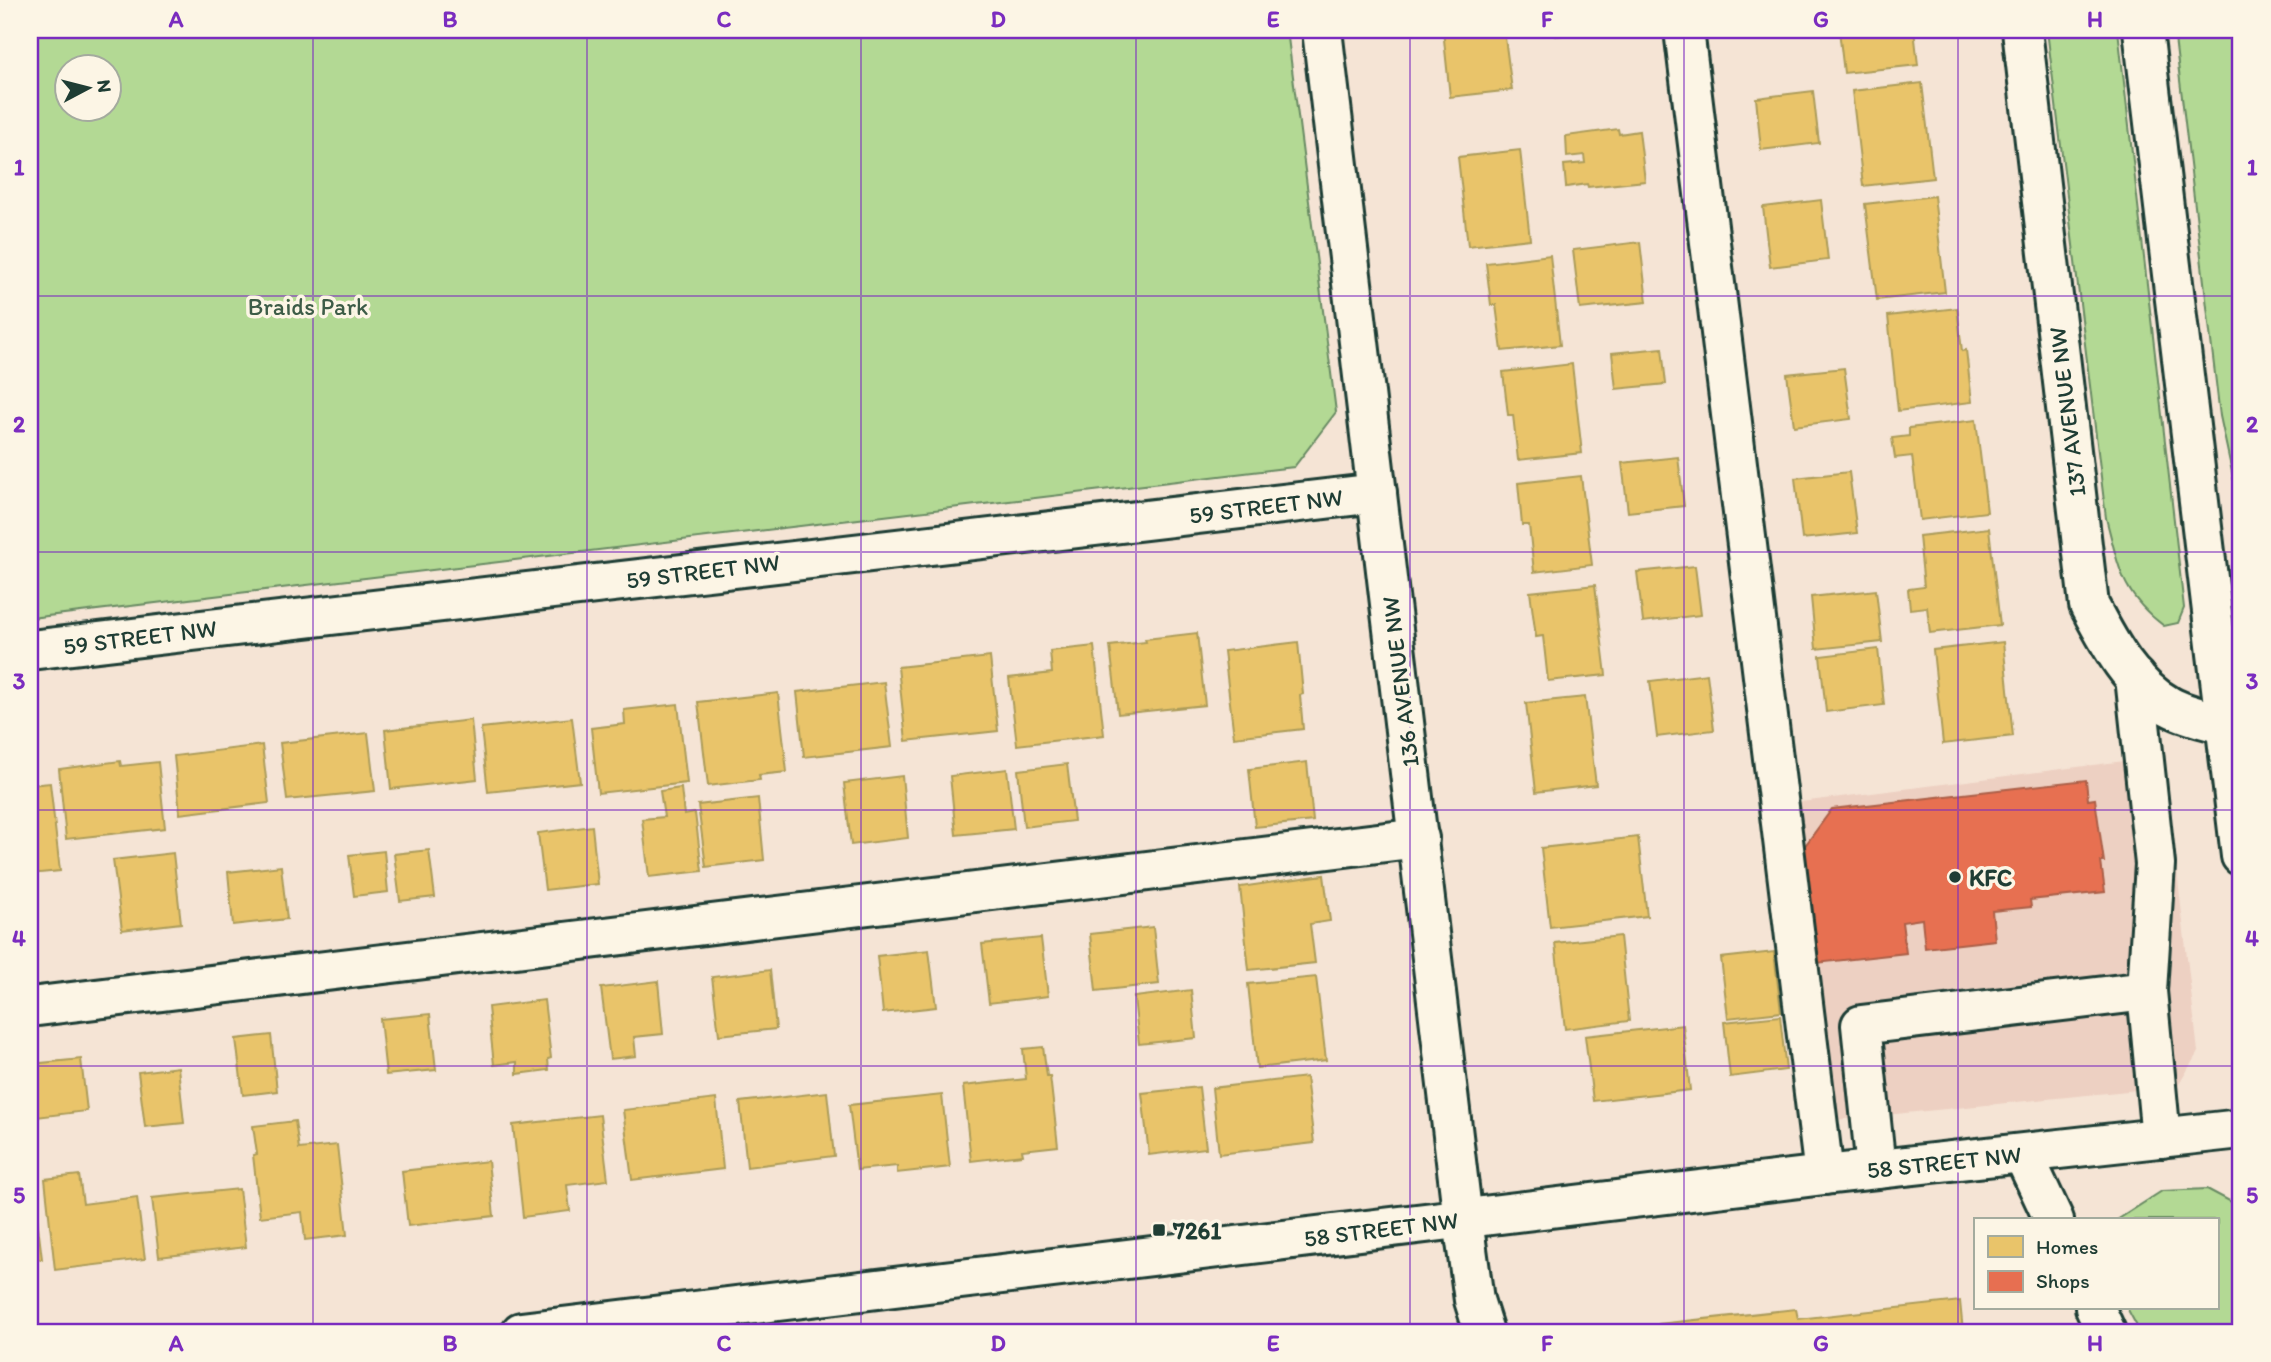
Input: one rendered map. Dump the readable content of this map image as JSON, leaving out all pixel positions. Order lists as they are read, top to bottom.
{
  "streets": {
    "street": [
      "137 AVENUE NW",
      "59 STREET NW",
      "136 AVENUE NW",
      "58 STREET NW"
    ]
  },
  "crossings": [
    ["59 STREET NW", "136 AVENUE NW"],
    ["136 AVENUE NW", "58 STREET NW"]
  ],
  "parks": ["Braids Park"],
  "places": {
    "other": ["KFC"],
    "transit": ["7261"]
  },
  "legend": ["Homes", "Shops"],
  "north": "right",
  "grid": {
    "columns": [
      "A",
      "B",
      "C",
      "D",
      "E",
      "F",
      "G",
      "H"
    ],
    "rows": [
      "1",
      "2",
      "3",
      "4",
      "5"
    ]
  }
}
